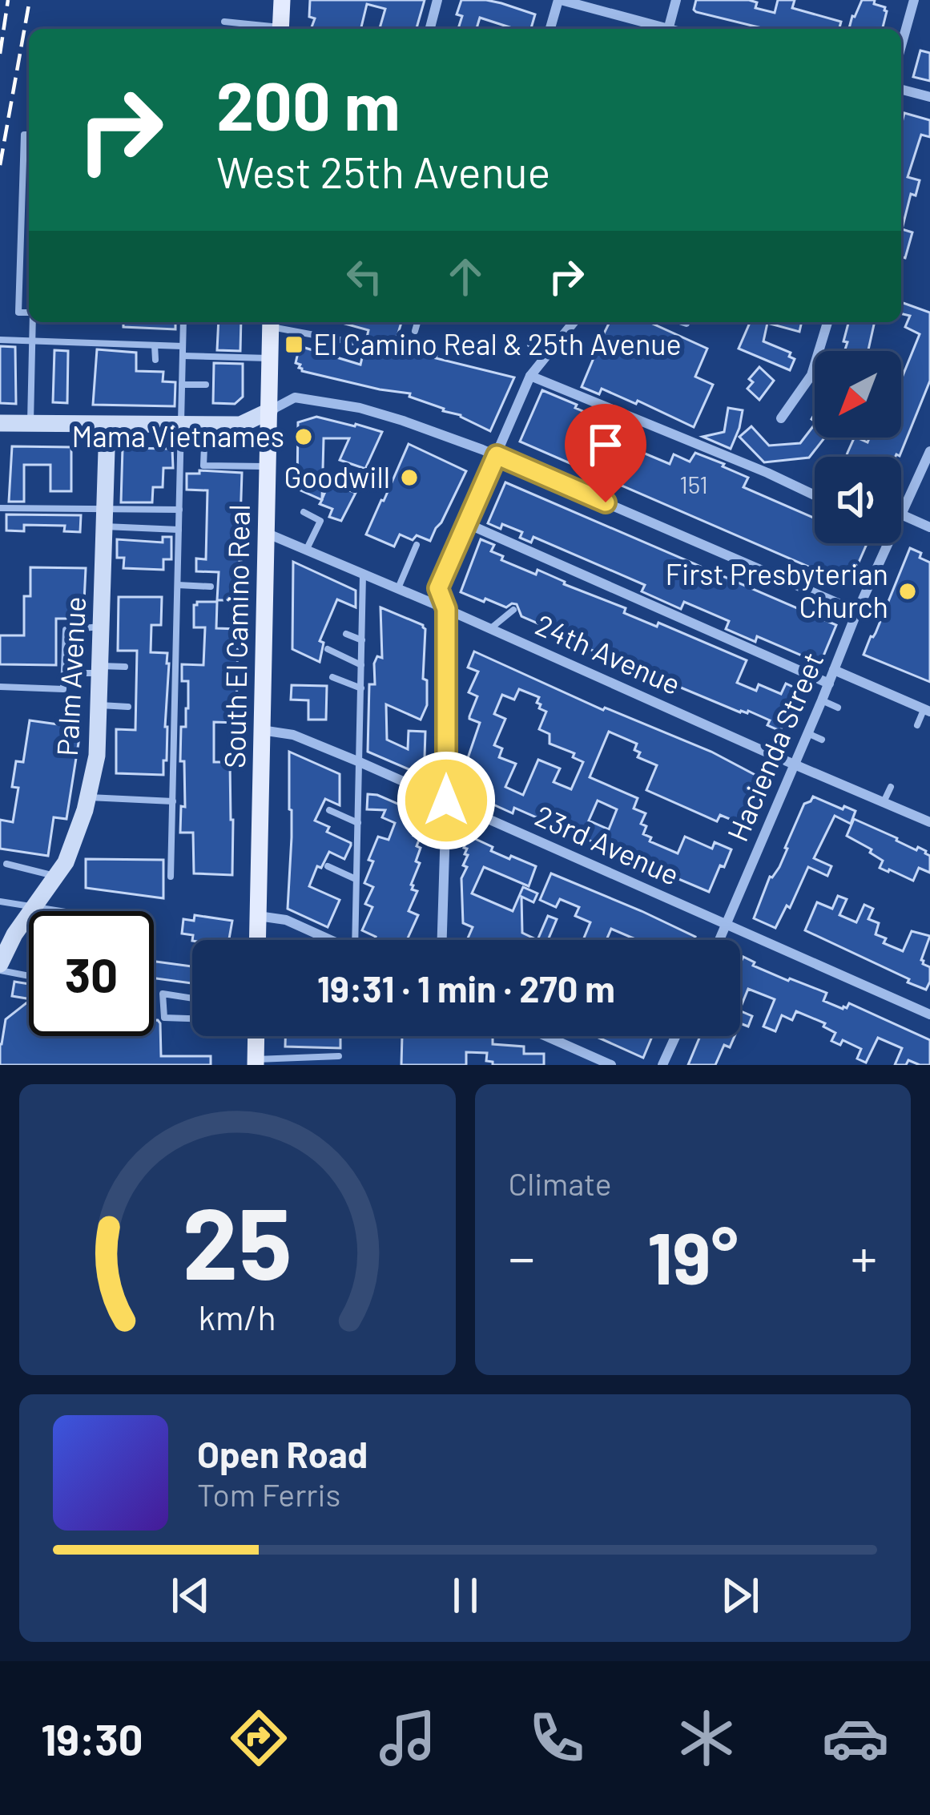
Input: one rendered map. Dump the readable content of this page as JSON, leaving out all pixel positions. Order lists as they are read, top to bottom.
{
  "streets": {
    "main road": ["South El Camino Real"],
    "street": [
      "24th Avenue",
      "Palm Avenue",
      "Hacienda Street",
      "23rd Avenue"
    ]
  },
  "crossings": [
    ["South El Camino Real", "24th Avenue"],
    ["South El Camino Real", "23rd Avenue"],
    ["24th Avenue", "Hacienda Street"],
    ["Hacienda Street", "23rd Avenue"]
  ],
  "places": {
    "transit": ["El Camino Real & 25th Avenue"],
    "other": ["Mama Vietnames", "Goodwill", "First Presbyterian Church"]
  },
  "house_numbers": ["151"],
  "north": "bottom left",
  "page": {
    "turn": ["200 m", "West 25th Avenue"],
    "limit": "30",
    "trip": "19:31 · 1 min · 270 m",
    "tile": "Climate",
    "heat": ["−", "19°", "+"],
    "song": ["Open Road", "Tom Ferris"],
    "tabs": "19:30",
    "gauge": ["25", "km/h"]
  }
}
